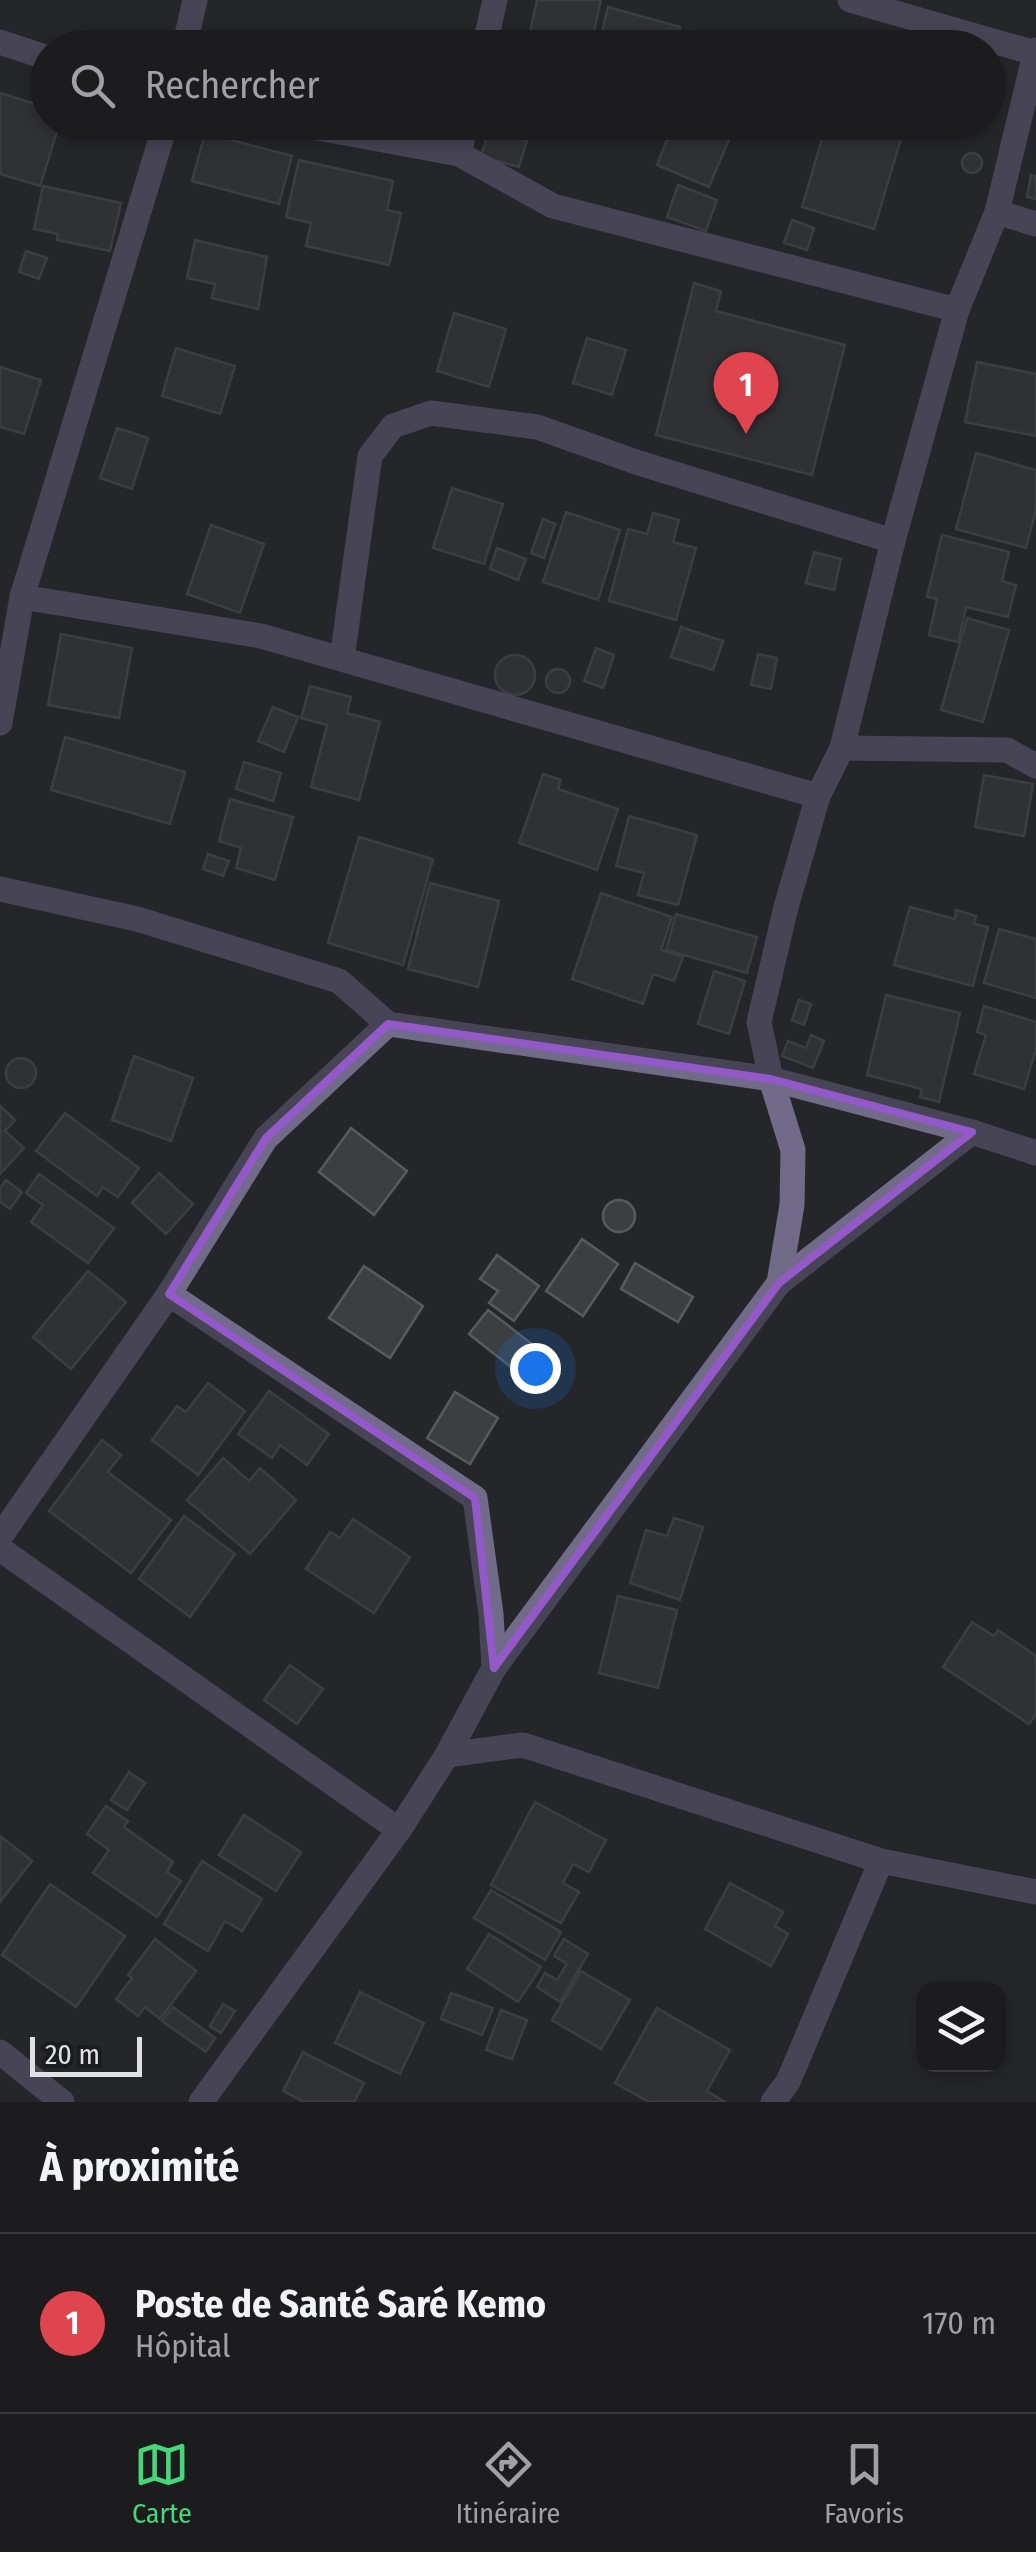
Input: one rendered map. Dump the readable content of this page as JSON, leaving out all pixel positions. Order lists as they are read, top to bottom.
{
  "scale_bar": "20 m",
  "page": {
    "search": "Rechercher",
    "pins": "1",
    "scale": "20 m",
    "heading": "À proximité",
    "list": [
      {
        "mark": "1",
        "name": "Poste de Santé Saré Kemo",
        "note": "Hôpital",
        "value": "170 m"
      }
    ],
    "nav": ["Carte", "Itinéraire", "Favoris"]
  }
}
